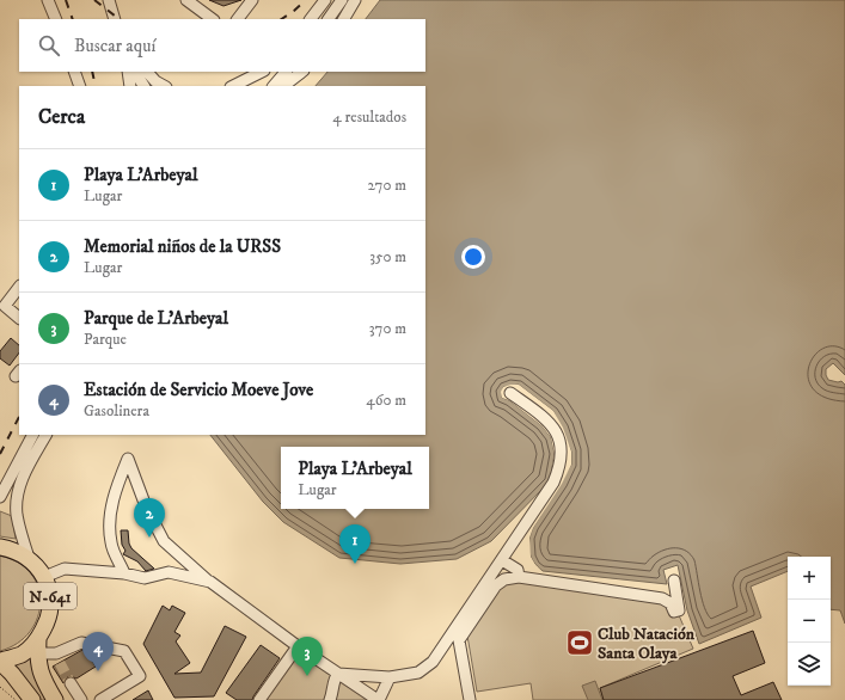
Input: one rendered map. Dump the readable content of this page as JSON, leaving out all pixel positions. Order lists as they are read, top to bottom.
{
  "streets": {
    "highway": ["N-641"]
  },
  "places": {
    "sports": ["Club Natación Santa Olaya"]
  },
  "page": {
    "search": "Buscar aquí",
    "heading": ["Cerca", "4 resultados"],
    "list": [
      {
        "mark": "1",
        "name": "Playa L'Arbeyal",
        "note": "Lugar",
        "value": "270 m"
      },
      {
        "mark": "2",
        "name": "Memorial niños de la URSS",
        "note": "Lugar",
        "value": "350 m"
      },
      {
        "mark": "3",
        "name": "Parque de L'Arbeyal",
        "note": "Parque",
        "value": "370 m"
      },
      {
        "mark": "4",
        "name": "Estación de Servicio Moeve Jove",
        "note": "Gasolinera",
        "value": "460 m"
      }
    ],
    "popup": ["Playa L'Arbeyal", "Lugar"],
    "pins": [
      "2",
      "1",
      "4",
      "3"
    ],
    "map_buttons": ["+", "−"]
  }
}
